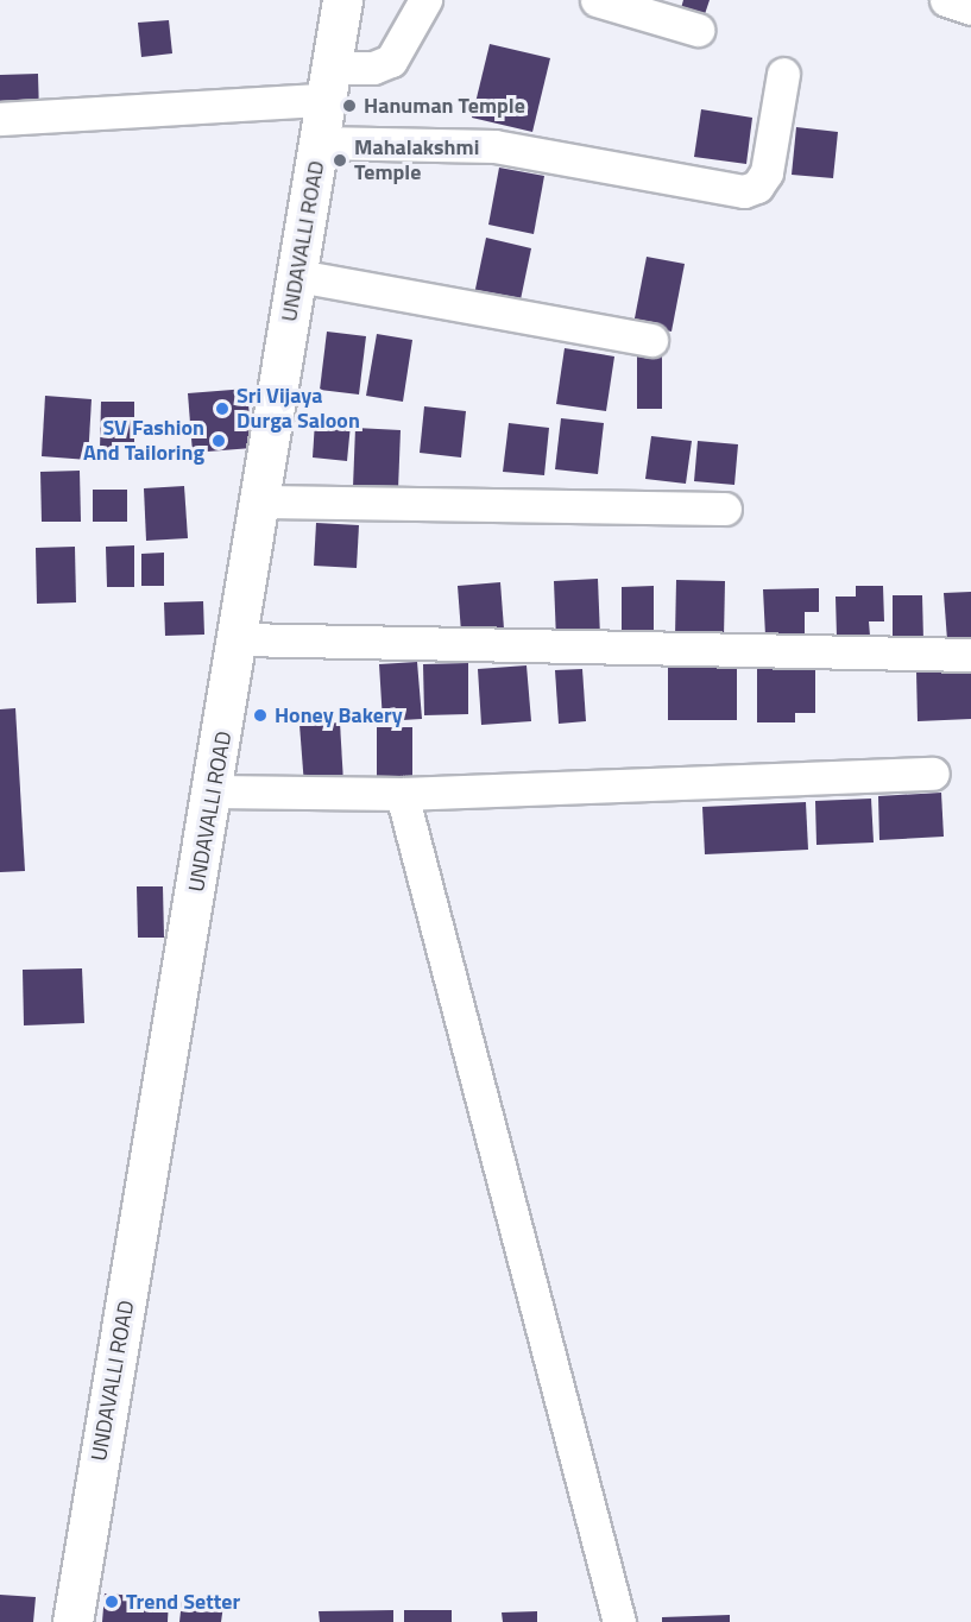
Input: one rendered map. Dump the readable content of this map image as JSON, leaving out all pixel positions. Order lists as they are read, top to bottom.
{
  "streets": {
    "main road": ["UNDAVALLI ROAD"]
  },
  "places": [
    "Hanuman Temple",
    "Mahalakshmi Temple",
    "Sri Vijaya Durga Saloon",
    "SV Fashion And Tailoring",
    "Honey Bakery",
    "Trend Setter"
  ]
}
